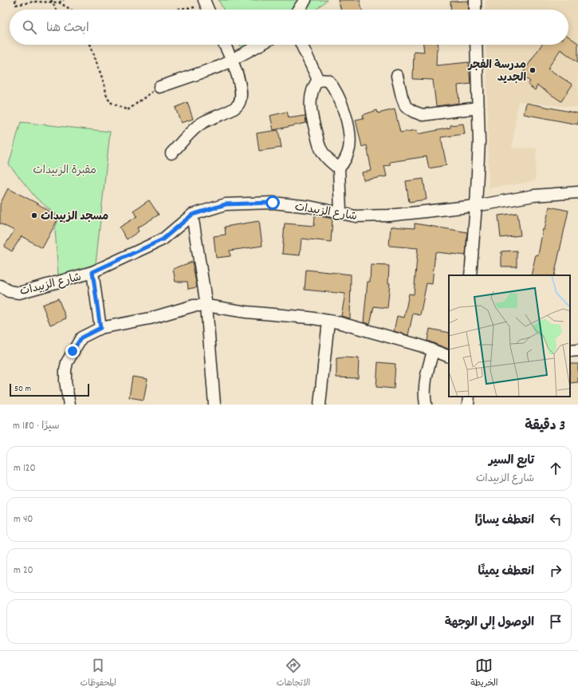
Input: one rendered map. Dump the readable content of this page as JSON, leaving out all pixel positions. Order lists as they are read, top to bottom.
{
  "streets": {
    "street": ["شارع الزبيدات"]
  },
  "parks": ["مقبرة الزبيدات"],
  "places": ["مدرسة الفجر الجديد", "مسجد الزبيدات"],
  "scale_bar": "50 m",
  "page": {
    "search": "ابحث هنا",
    "scale": "50 m",
    "heading": ["3 دقيقة", "سيرًا · 180 m"],
    "list": [
      ["تابع السير", "شارع الزبيدات", "120 m"],
      ["انعطف يسارًا", "40 m"],
      ["انعطف يمينًا", "20 m"],
      "الوصول إلى الوجهة"
    ],
    "nav": ["الخريطة", "الاتجاهات", "المحفوظات"]
  }
}
